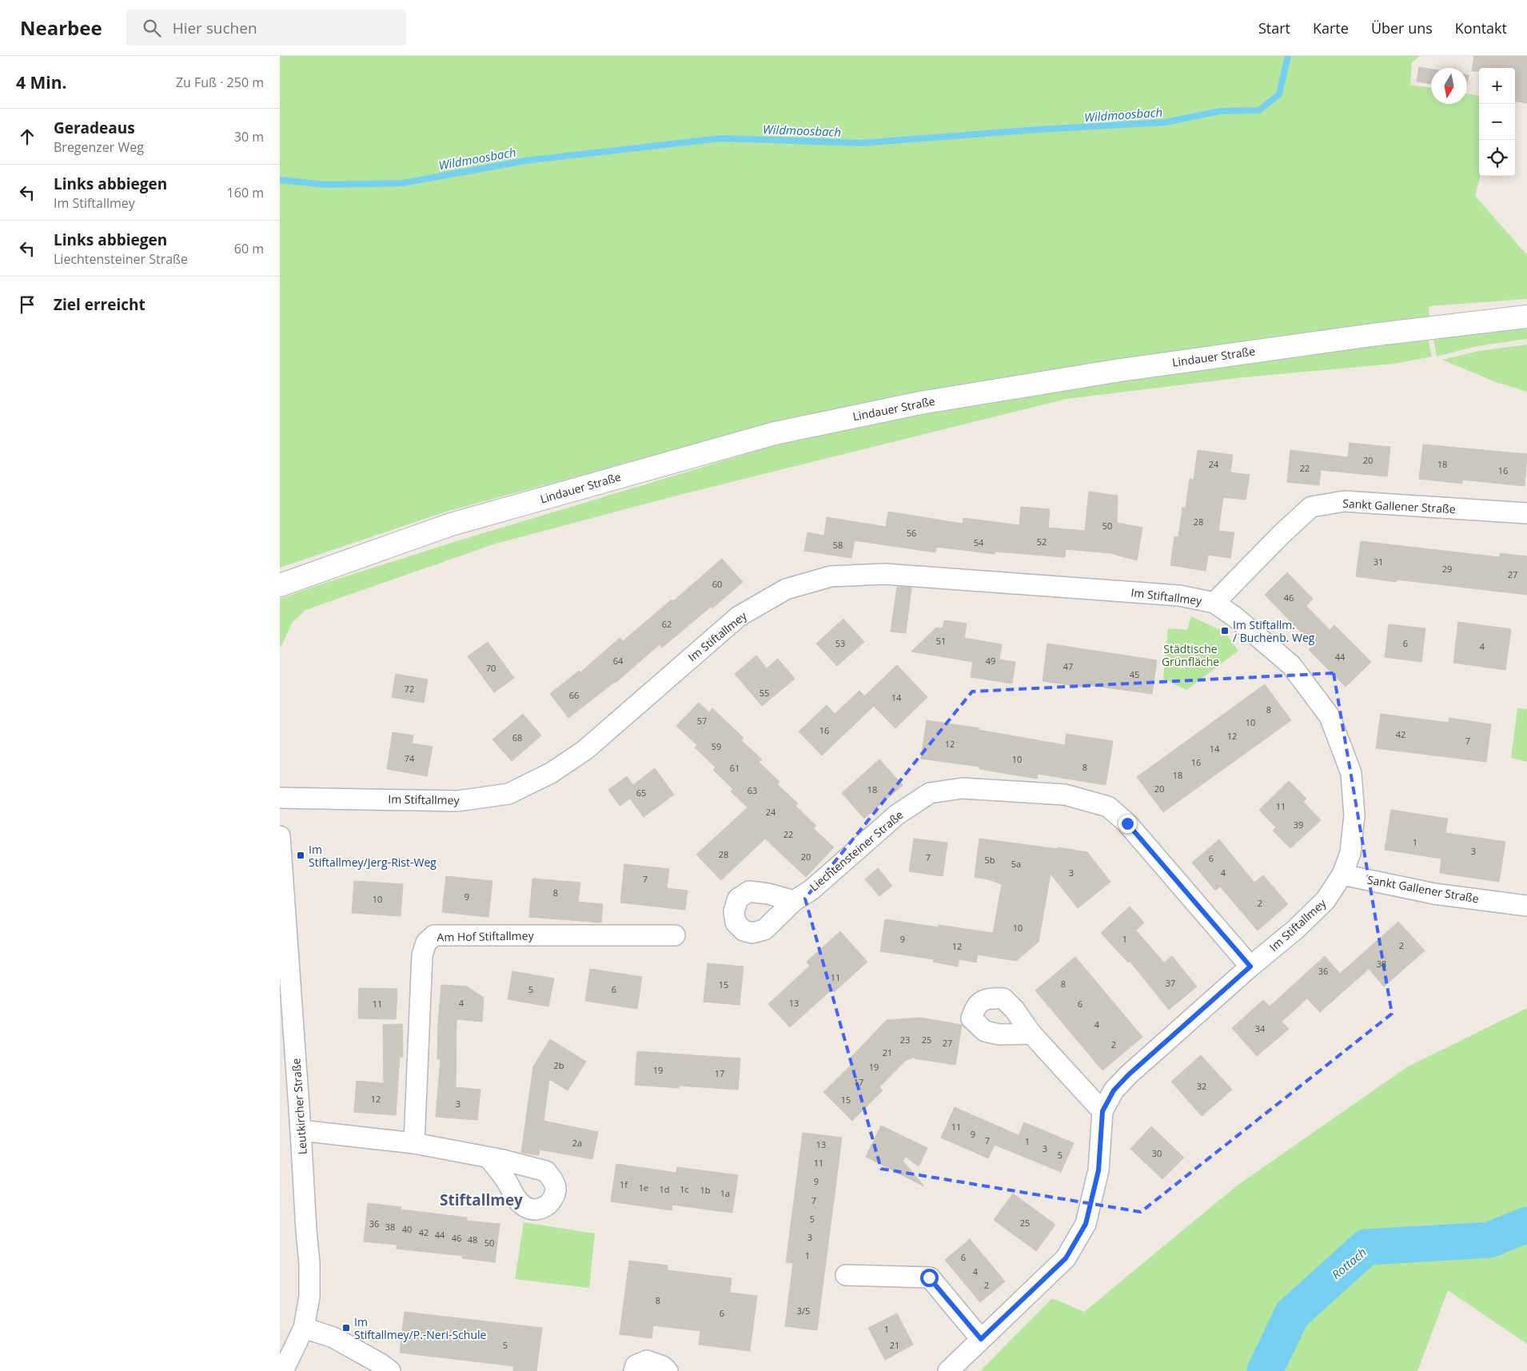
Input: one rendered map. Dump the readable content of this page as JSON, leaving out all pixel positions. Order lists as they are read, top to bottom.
{
  "streets": {
    "main road": ["Lindauer Straße"],
    "street": [
      "Sankt Gallener Straße",
      "Im Stiftallmey",
      "Liechtensteiner Straße",
      "Am Hof Stiftallmey",
      "Leutkircher Straße"
    ]
  },
  "crossings": [
    ["Sankt Gallener Straße", "Im Stiftallmey"],
    ["Im Stiftallmey", "Liechtensteiner Straße"]
  ],
  "districts": ["Stiftallmey"],
  "water": ["Wildmoosbach", "Rottach"],
  "parks": ["Städtische Grünfläche"],
  "places": {
    "transit": ["Im Stiftallm. / Buchenb. Weg", "Im Stiftallmey/Jerg-Rist-Weg", "Im Stiftallmey/P.-Neri-Schule"]
  },
  "house_numbers": [
    "20",
    "24",
    "18",
    "22",
    "16",
    "28",
    "50",
    "56",
    "52",
    "54",
    "58",
    "31",
    "29",
    "27",
    "60",
    "46",
    "62",
    "51",
    "53",
    "6",
    "4",
    "44",
    "64",
    "49",
    "47",
    "70",
    "45",
    "72",
    "55",
    "66",
    "14",
    "8",
    "57",
    "10",
    "16",
    "42",
    "12",
    "68",
    "7",
    "12",
    "59",
    "14",
    "74",
    "10",
    "16",
    "8",
    "61",
    "18",
    "20",
    "18",
    "63",
    "65",
    "11",
    "24",
    "39",
    "22",
    "1",
    "3",
    "28",
    "20",
    "7",
    "6",
    "5b",
    "5a",
    "3",
    "4",
    "7",
    "8",
    "9",
    "10",
    "2",
    "10",
    "9",
    "1",
    "2",
    "12",
    "38",
    "36",
    "11",
    "37",
    "8",
    "15",
    "5",
    "6",
    "4",
    "13",
    "11",
    "6",
    "4",
    "34",
    "23",
    "25",
    "27",
    "2",
    "21",
    "2b",
    "19",
    "19",
    "17",
    "17",
    "32",
    "12",
    "15",
    "3",
    "11",
    "9",
    "7",
    "1",
    "2a",
    "13",
    "3",
    "30",
    "5",
    "11",
    "9",
    "1f",
    "1e",
    "1d",
    "1c",
    "1b",
    "1a",
    "7",
    "5",
    "25",
    "36",
    "38",
    "40",
    "42",
    "44",
    "3",
    "46",
    "48",
    "50",
    "1",
    "6",
    "4",
    "2",
    "8",
    "3/5",
    "6",
    "1",
    "5",
    "21"
  ],
  "north": "bottom",
  "page": {
    "header": "Nearbee",
    "search": "Hier suchen",
    "nav": [
      "Start",
      "Karte",
      "Über uns",
      "Kontakt"
    ],
    "heading": ["4 Min.", "Zu Fuß · 250 m"],
    "map_buttons": ["+", "−"],
    "list": [
      ["Geradeaus", "Bregenzer Weg", "30 m"],
      ["Links abbiegen", "Im Stiftallmey", "160 m"],
      ["Links abbiegen", "Liechtensteiner Straße", "60 m"],
      "Ziel erreicht"
    ]
  }
}
